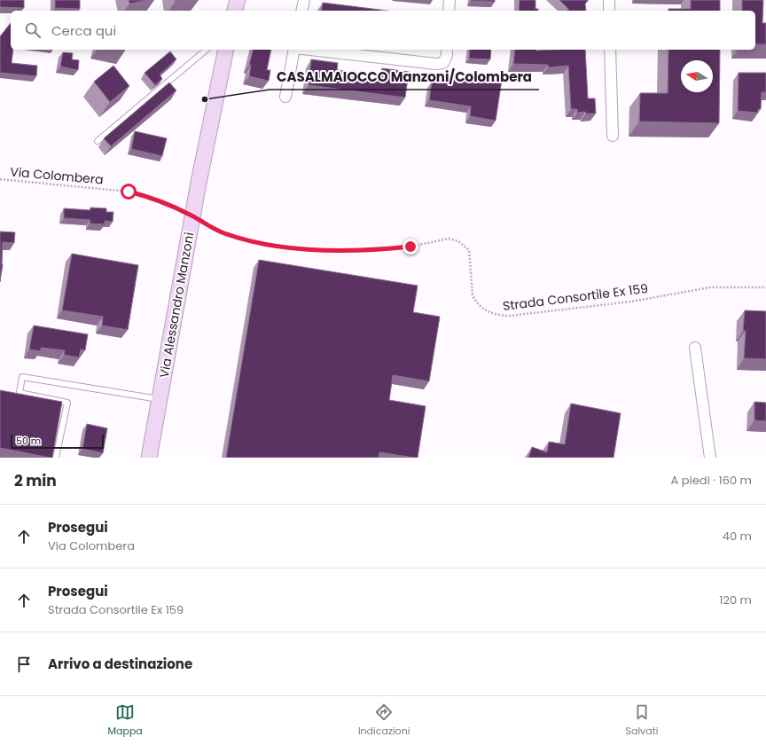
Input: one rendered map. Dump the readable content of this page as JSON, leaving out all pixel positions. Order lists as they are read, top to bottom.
{
  "streets": {
    "street": ["Via Alessandro Manzoni"],
    "path": ["Via Colombera", "Strada Consortile Ex 159"]
  },
  "crossings": [
    ["Via Colombera", "Strada Consortile Ex 159"],
    ["Via Colombera", "Via Alessandro Manzoni"],
    ["Strada Consortile Ex 159", "Via Alessandro Manzoni"]
  ],
  "places": ["CASALMAIOCCO Manzoni/Colombera"],
  "scale_bar": "50 m",
  "north": "left",
  "page": {
    "search": "Cerca qui",
    "scale": "50 m",
    "heading": ["2 min", "A piedi · 160 m"],
    "list": [
      ["Prosegui", "Via Colombera", "40 m"],
      ["Prosegui", "Strada Consortile Ex 159", "120 m"],
      "Arrivo a destinazione"
    ],
    "nav": ["Mappa", "Indicazioni", "Salvati"]
  }
}
